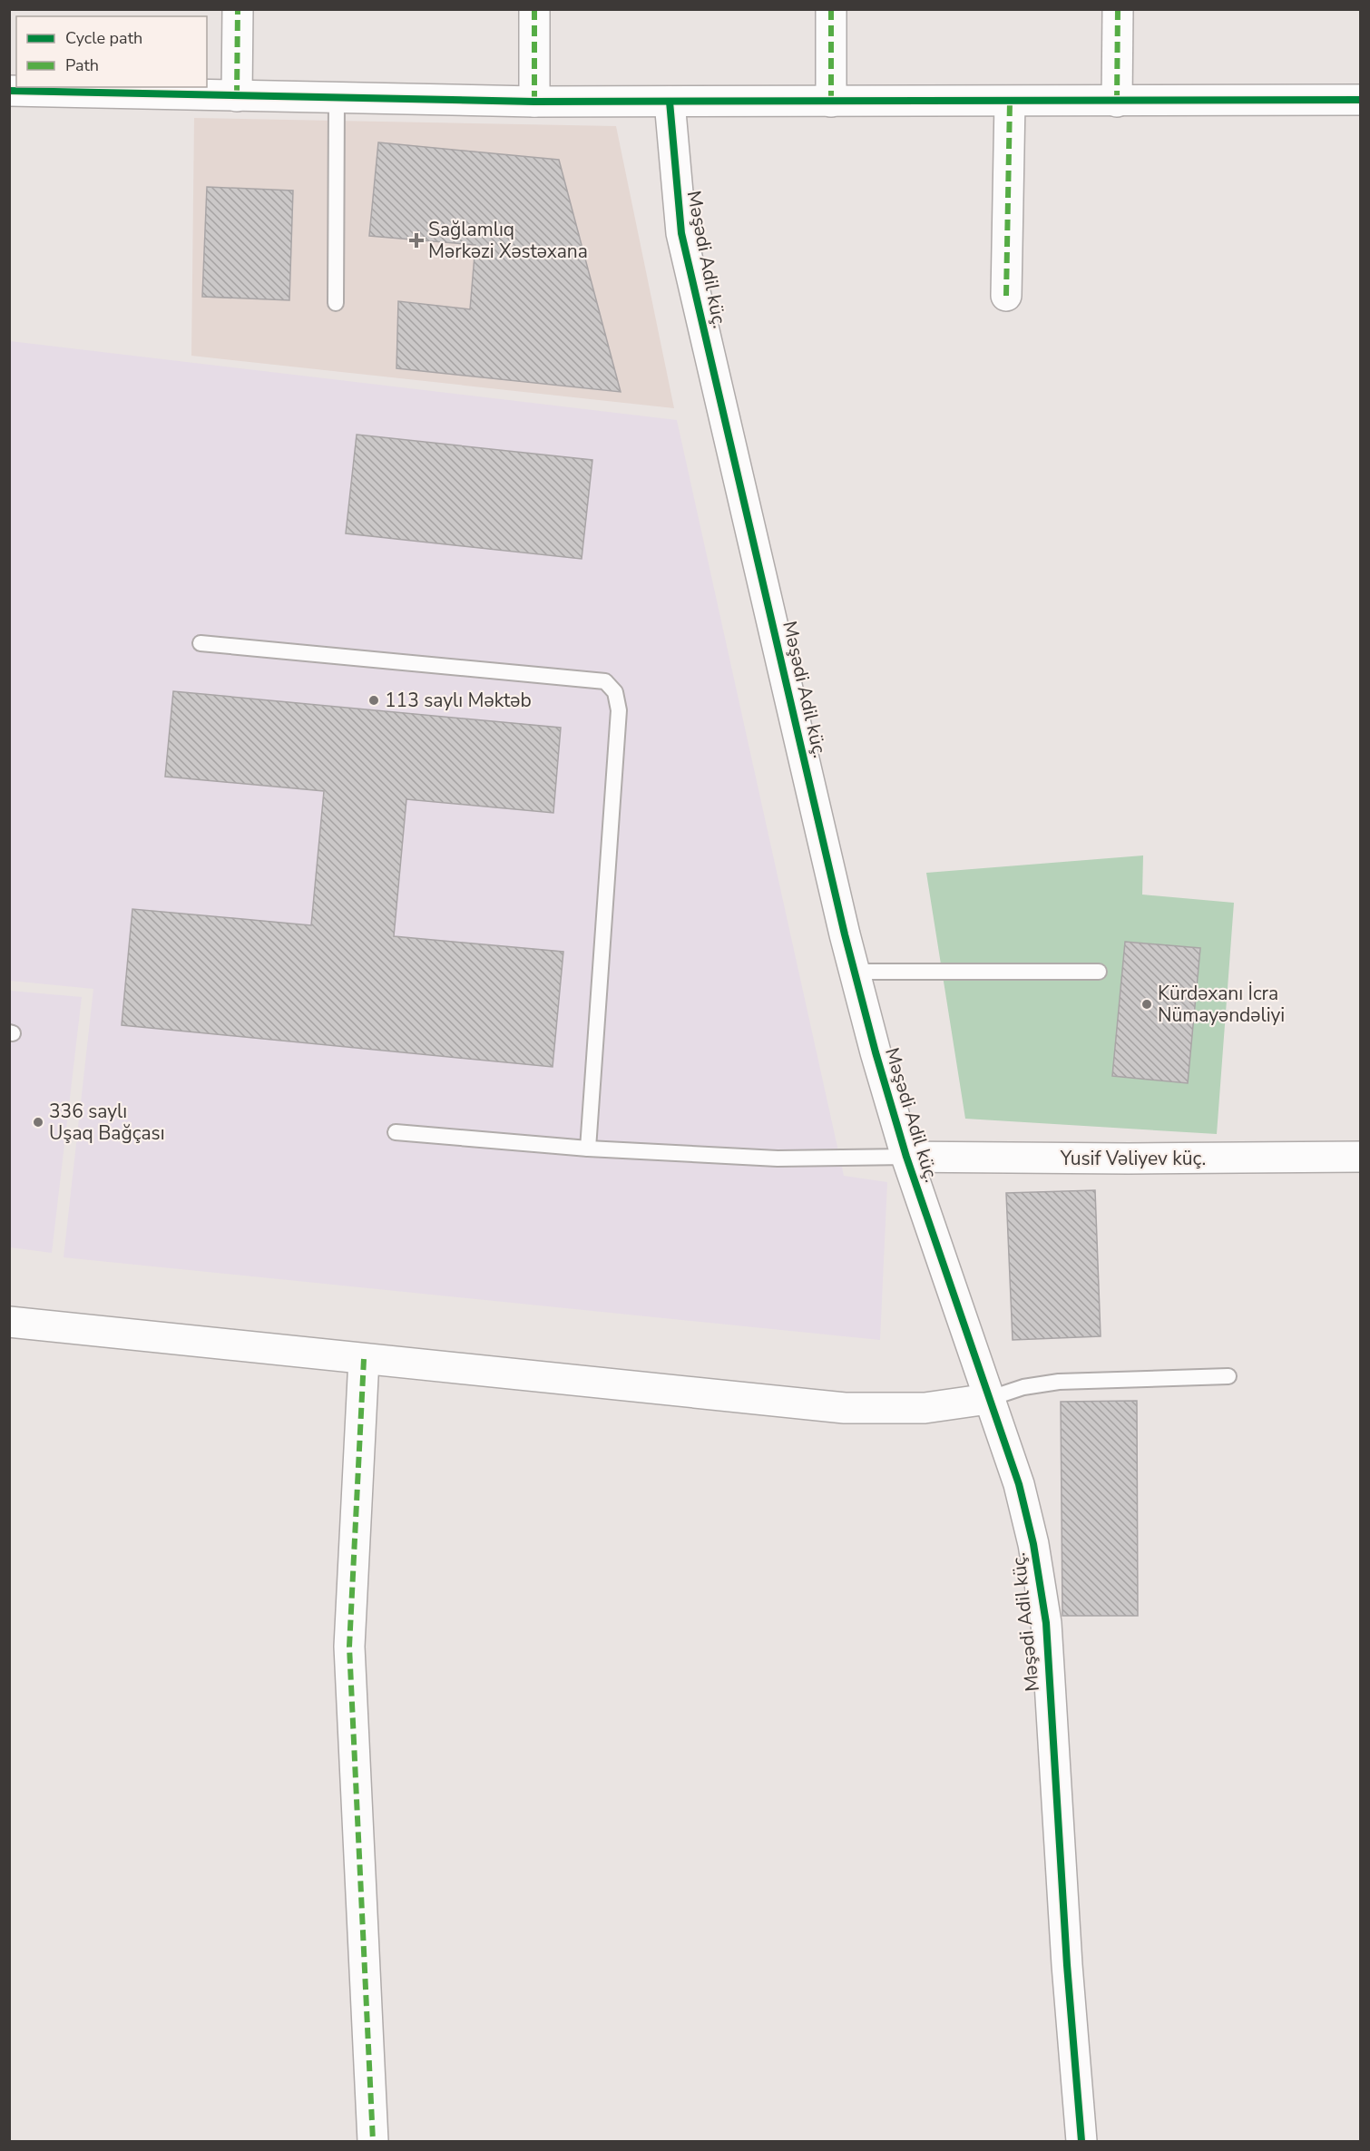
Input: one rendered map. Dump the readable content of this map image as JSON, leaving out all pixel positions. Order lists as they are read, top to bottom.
{
  "streets": {
    "street": ["Məşədi Adil küç.", "Yusif Vəliyev küç."]
  },
  "crossings": [
    ["Məşədi Adil küç.", "Yusif Vəliyev küç."]
  ],
  "places": {
    "health": ["Sağlamlıq Mərkəzi Xəstəxana"],
    "other": ["113 saylı Məktəb", "Kürdəxanı İcra Nümayəndəliyi", "336 saylı Uşaq Bağçası"]
  },
  "legend": ["Cycle path", "Path"]
}
